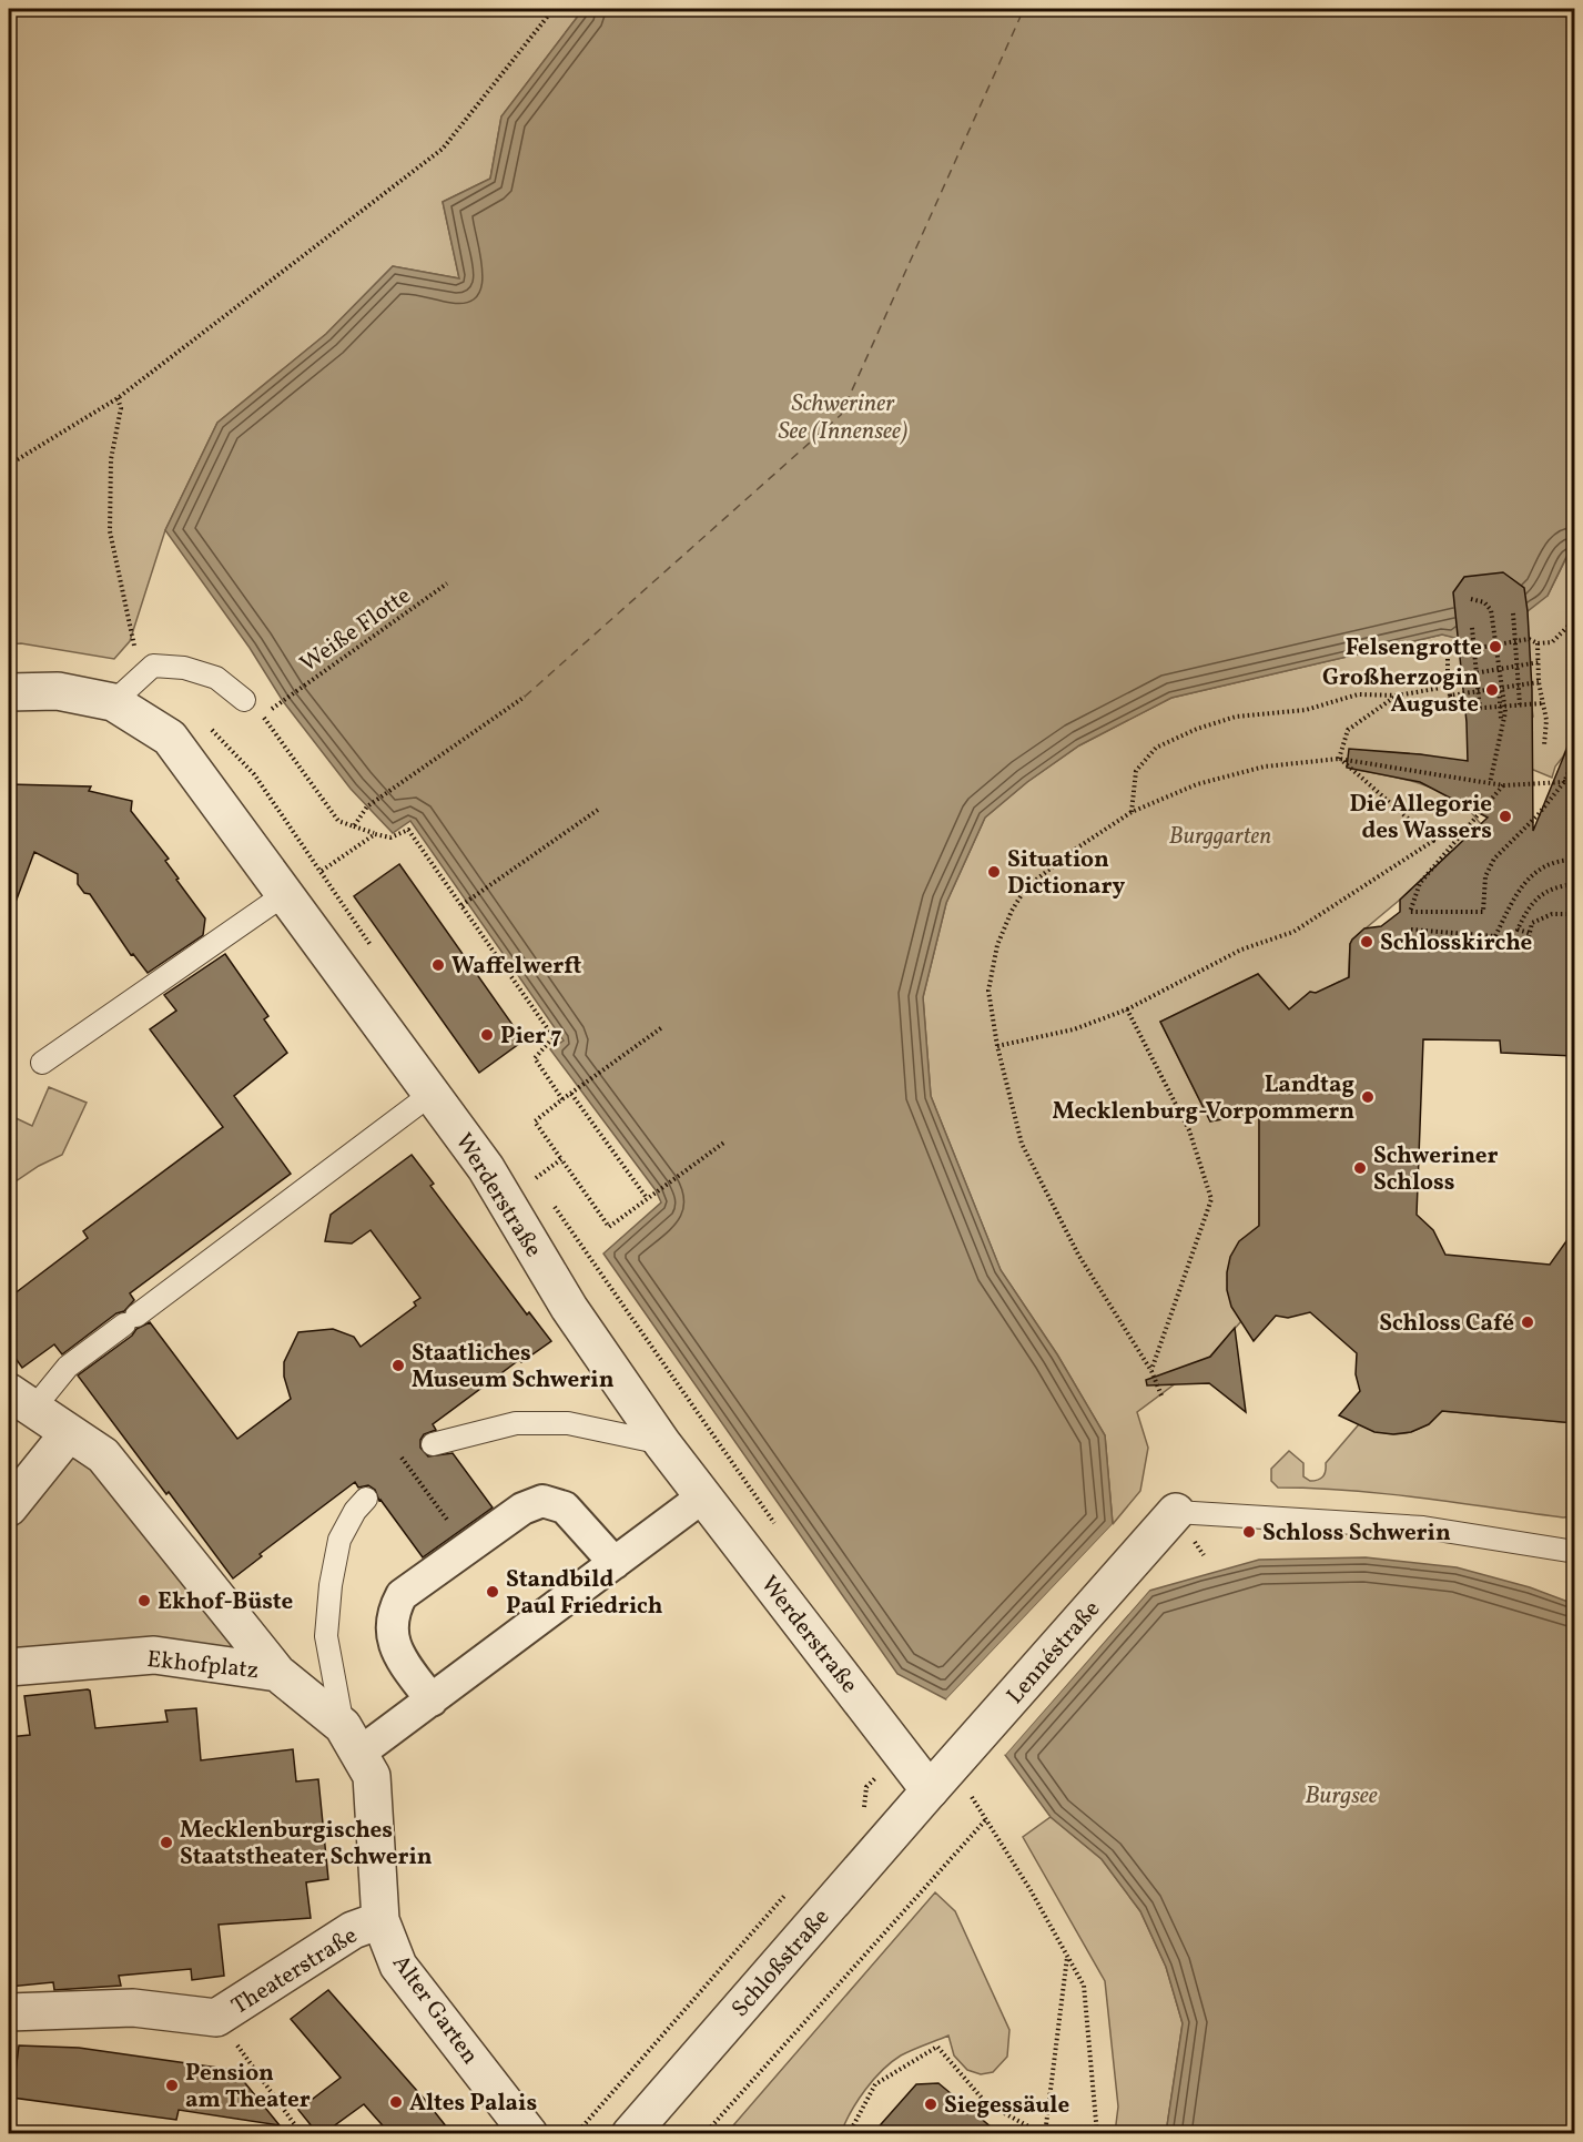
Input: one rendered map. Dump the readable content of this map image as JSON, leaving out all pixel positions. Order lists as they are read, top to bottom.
{
  "streets": {
    "street": [
      "Werderstraße",
      "Lennéstraße",
      "Ekhofplatz",
      "Schloßstraße",
      "Theaterstraße",
      "Alter Garten"
    ],
    "path": ["Weiße Flotte"]
  },
  "crossings": [
    ["Werderstraße", "Lennéstraße"],
    ["Werderstraße", "Schloßstraße"],
    ["Lennéstraße", "Schloßstraße"],
    ["Ekhofplatz", "Alter Garten"],
    ["Theaterstraße", "Alter Garten"]
  ],
  "water": ["Schweriner See (Innensee)", "Burgsee"],
  "parks": ["Burggarten"],
  "places": [
    "Felsengrotte",
    "Großherzogin Auguste",
    "Die Allegorie des Wassers",
    "Situation Dictionary",
    "Schlosskirche",
    "Waffelwerft",
    "Pier 7",
    "Landtag Mecklenburg-Vorpommern",
    "Schweriner Schloss",
    "Schloss Café",
    "Staatliches Museum Schwerin",
    "Schloss Schwerin",
    "Standbild Paul Friedrich",
    "Ekhof-Büste",
    "Mecklenburgisches Staatstheater Schwerin",
    "Pension am Theater",
    "Altes Palais",
    "Siegessäule"
  ]
}
